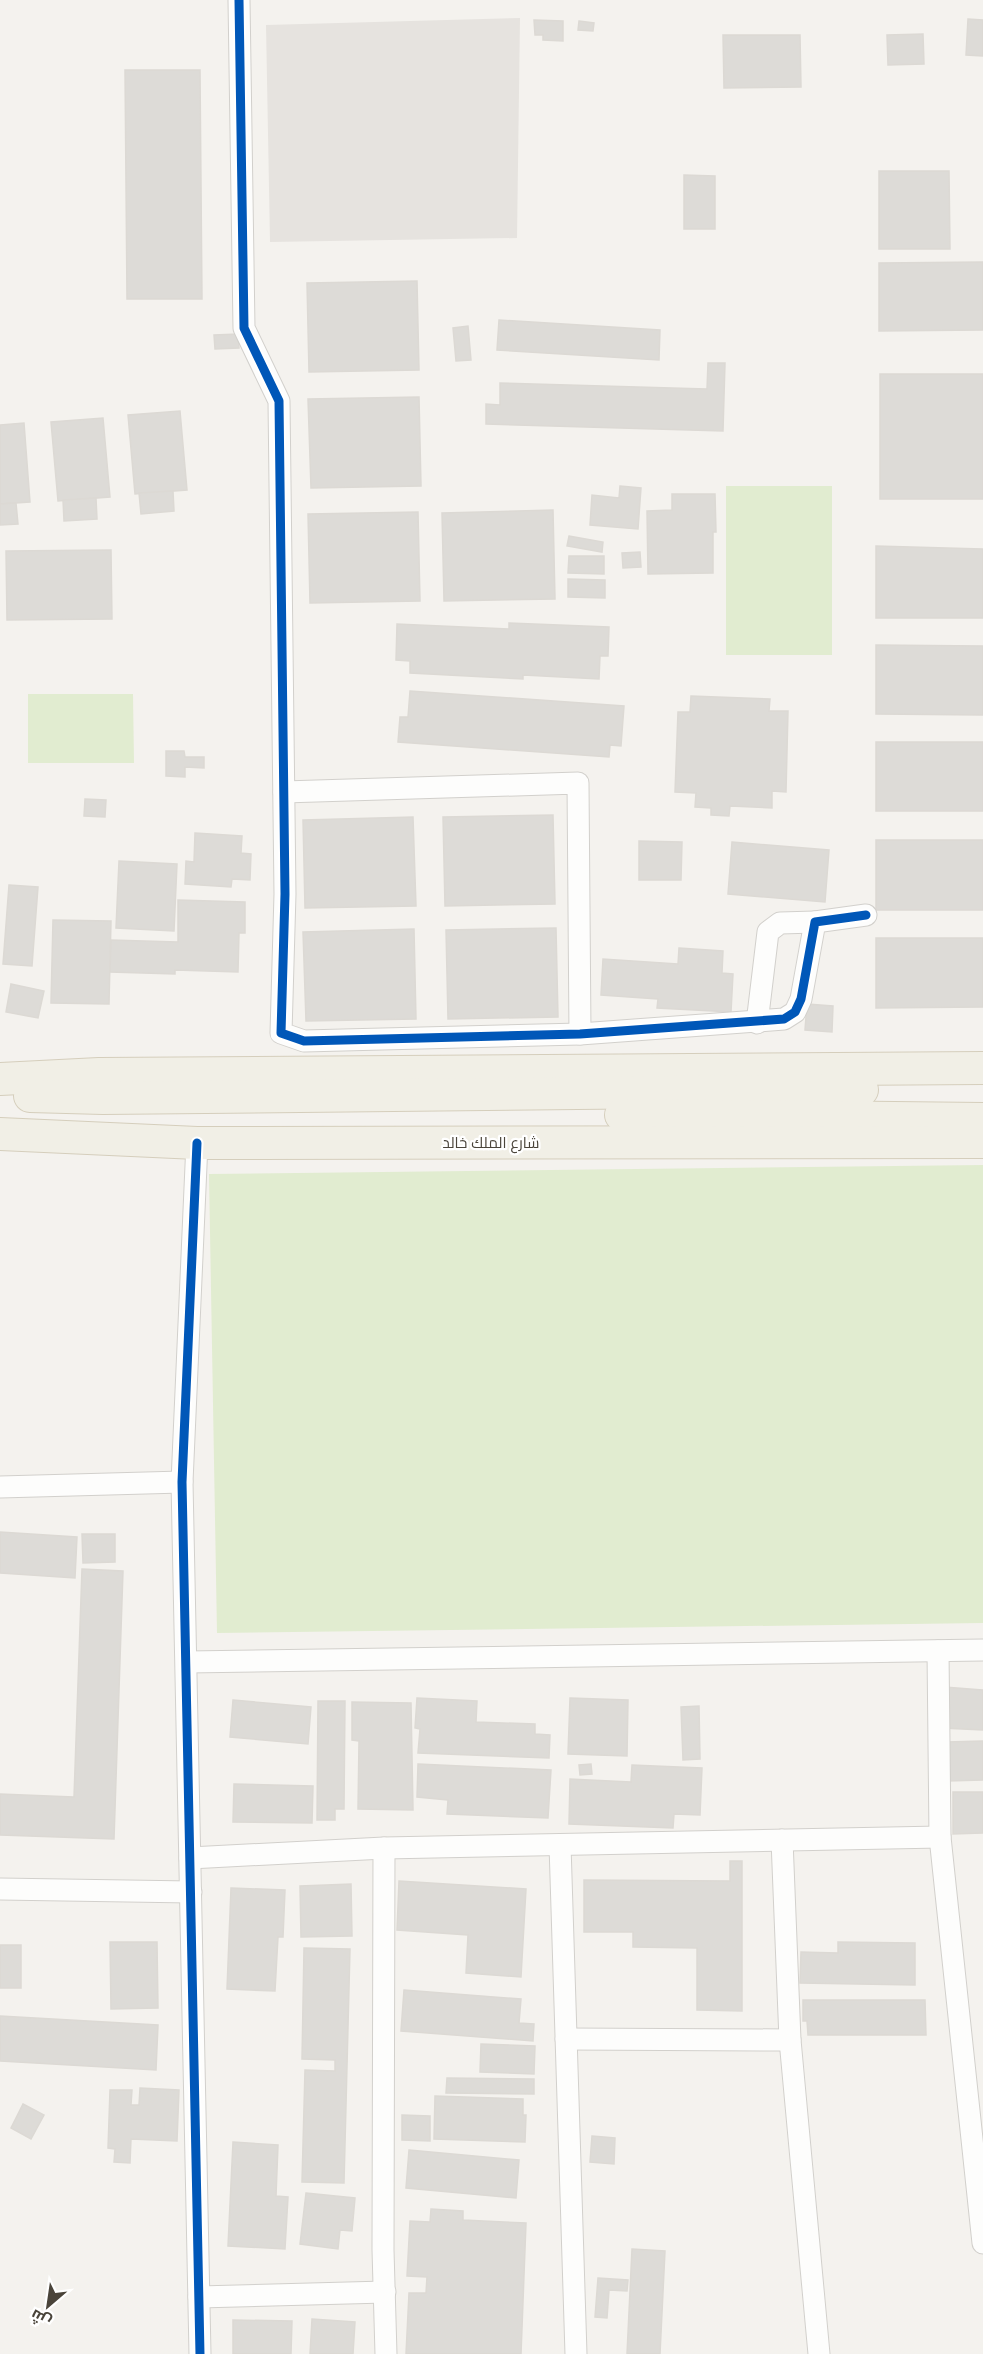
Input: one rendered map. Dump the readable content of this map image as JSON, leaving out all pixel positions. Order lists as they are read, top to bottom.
{
  "streets": {
    "main road": ["شارع الملك خالد"]
  },
  "north": "bottom left"
}
